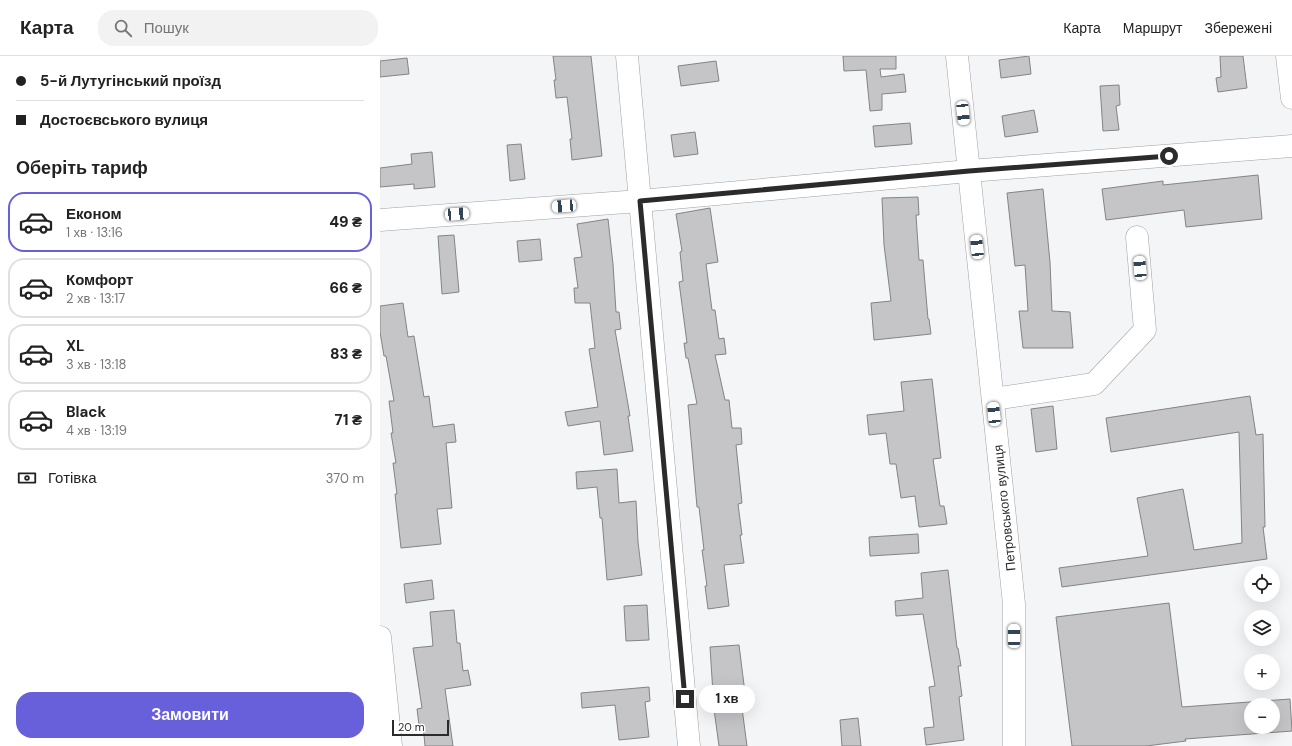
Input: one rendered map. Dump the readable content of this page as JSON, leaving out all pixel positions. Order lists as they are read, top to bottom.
{
  "streets": {
    "street": ["Петровського вулиця"]
  },
  "scale_bar": "20 m",
  "page": {
    "header": "Карта",
    "search": "Пошук",
    "nav": ["Карта", "Маршрут", "Збережені"],
    "banner": ["5-й Лутугінський проїзд", "Достоєвського вулиця"],
    "heading": "Оберіть тариф",
    "list": [
      {
        "name": "Економ",
        "note": "1 хв · 13:16",
        "value": "49 ₴"
      },
      {
        "name": "Комфорт",
        "note": "2 хв · 13:17",
        "value": "66 ₴"
      },
      {
        "name": "XL",
        "note": "3 хв · 13:18",
        "value": "83 ₴"
      },
      {
        "name": "Black",
        "note": "4 хв · 13:19",
        "value": "71 ₴"
      }
    ],
    "pay": ["Готівка", "370 m"],
    "map_buttons": ["+", "−"],
    "buttons": "Замовити",
    "bubble": "1 хв",
    "scale": "20 m"
  }
}
